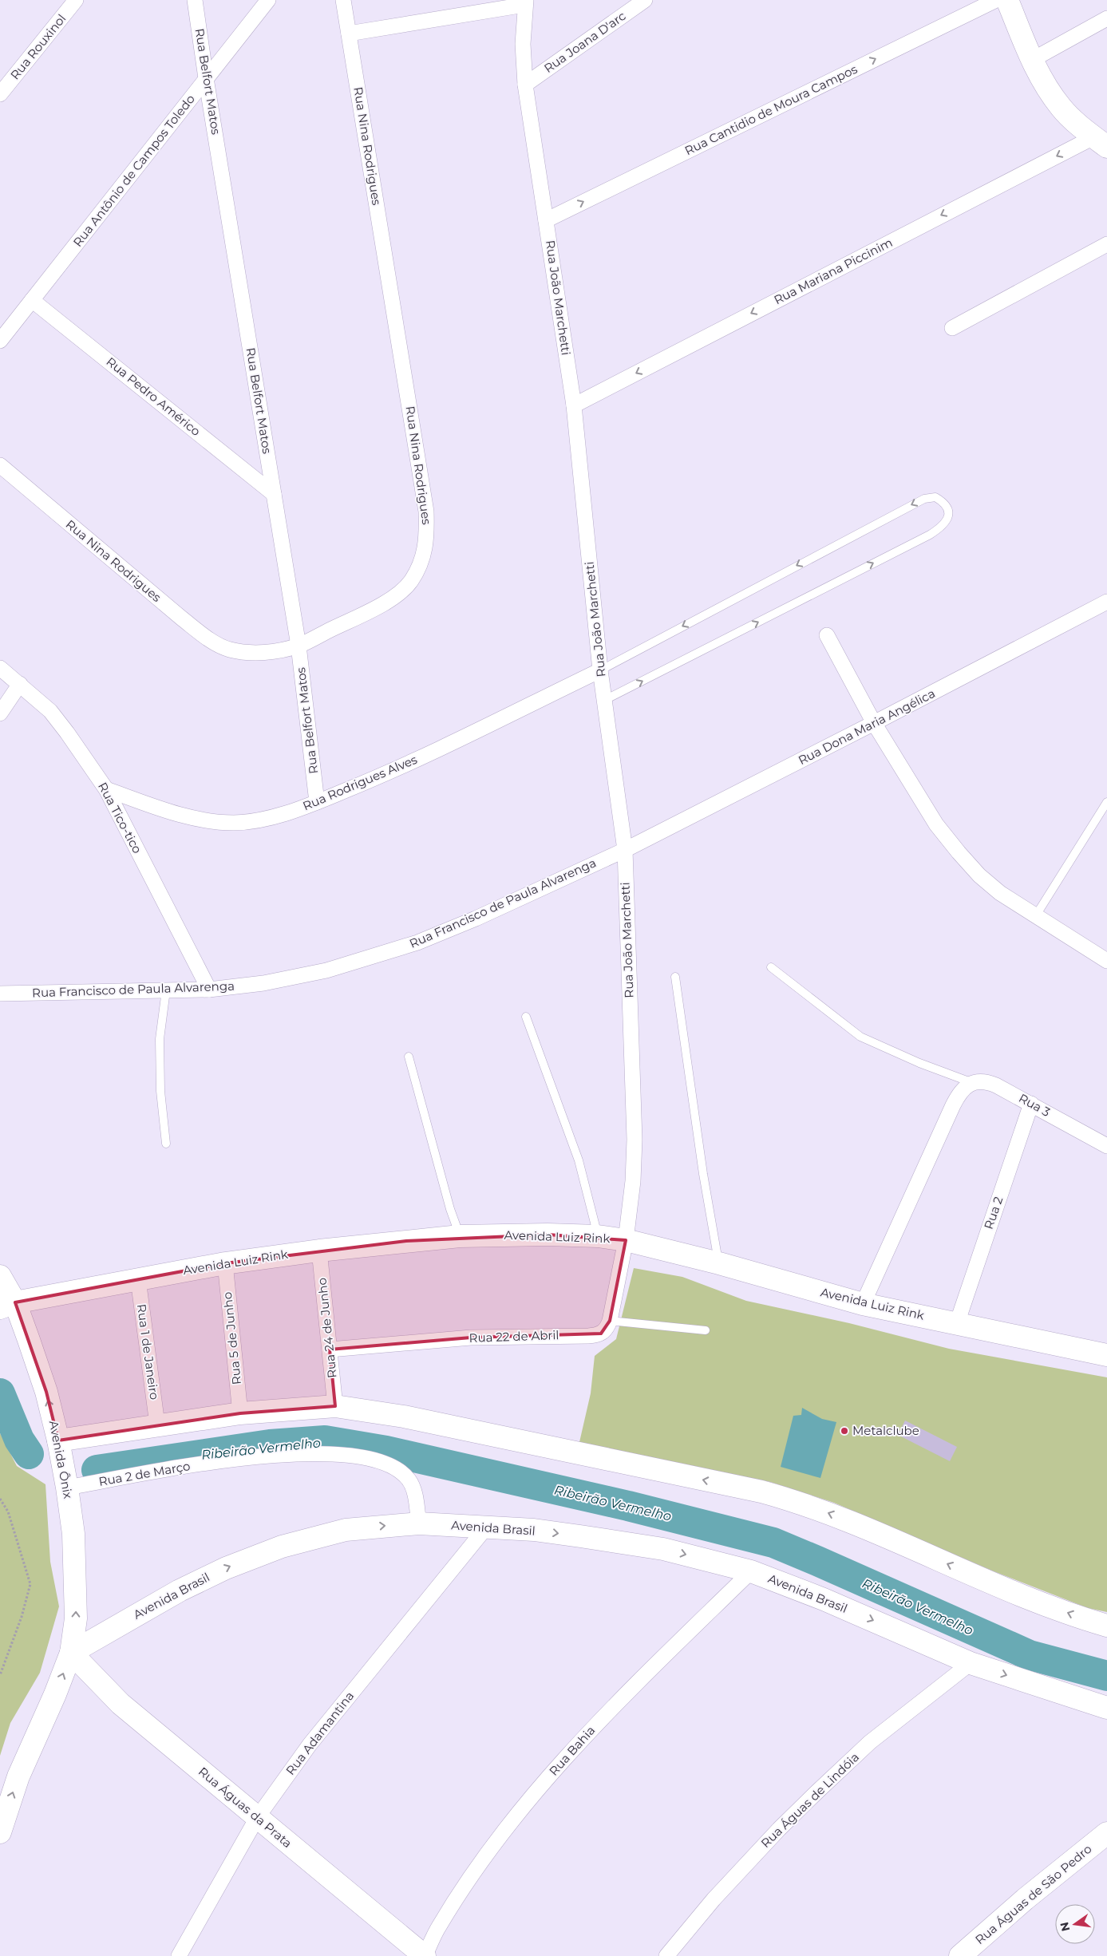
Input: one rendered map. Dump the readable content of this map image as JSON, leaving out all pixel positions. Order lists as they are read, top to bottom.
{
  "streets": {
    "main road": [
      "Avenida Luiz Rink",
      "Avenida Ônix",
      "Avenida Brasil",
      "Rua Águas da Prata",
      "Rua Águas de São Pedro"
    ],
    "street": [
      "Rua Joana D'arc",
      "Rua Rouxinol",
      "Rua Belfort Matos",
      "Rua Cantidio de Moura Campos",
      "Rua Nina Rodrigues",
      "Rua Antônio de Campos Toledo",
      "Rua Mariana Piccinim",
      "Rua João Marchetti",
      "Rua Pedro Américo",
      "Rua Dona Maria Angélica",
      "Rua Rodrigues Alves",
      "Rua Tico-tico",
      "Rua Francisco de Paula Alvarenga",
      "Rua 3",
      "Rua 2",
      "Rua 24 de Junho",
      "Rua 22 de Abril",
      "Rua 5 de Junho",
      "Rua 1 de Janeiro",
      "Rua 2 de Março",
      "Rua Adamantina",
      "Rua Bahia",
      "Rua Águas de Lindóia"
    ]
  },
  "crossings": [
    ["Rua Joana D'arc", "Rua João Marchetti"],
    ["Rua Belfort Matos", "Rua Nina Rodrigues"],
    ["Rua Belfort Matos", "Rua Antônio de Campos Toledo"],
    ["Rua Belfort Matos", "Rua Pedro Américo"],
    ["Rua Belfort Matos", "Rua Rodrigues Alves"],
    ["Rua Cantidio de Moura Campos", "Rua João Marchetti"],
    ["Rua Antônio de Campos Toledo", "Rua Pedro Américo"],
    ["Rua Mariana Piccinim", "Rua João Marchetti"],
    ["Rua João Marchetti", "Rua Dona Maria Angélica"],
    ["Rua João Marchetti", "Rua Rodrigues Alves"],
    ["Rua João Marchetti", "Rua Francisco de Paula Alvarenga"],
    ["Rua João Marchetti", "Avenida Luiz Rink"],
    ["Rua Dona Maria Angélica", "Rua Francisco de Paula Alvarenga"],
    ["Rua Rodrigues Alves", "Rua Tico-tico"],
    ["Rua Tico-tico", "Rua Francisco de Paula Alvarenga"],
    ["Rua 3", "Rua 2"],
    ["Rua 2", "Avenida Luiz Rink"],
    ["Avenida Luiz Rink", "Rua 24 de Junho"],
    ["Avenida Luiz Rink", "Rua 5 de Junho"],
    ["Avenida Luiz Rink", "Rua 1 de Janeiro"],
    ["Avenida Luiz Rink", "Avenida Ônix"],
    ["Rua 24 de Junho", "Rua 22 de Abril"],
    ["Avenida Ônix", "Rua 2 de Março"],
    ["Avenida Ônix", "Avenida Brasil"],
    ["Avenida Ônix", "Rua Águas da Prata"],
    ["Rua 2 de Março", "Avenida Brasil"],
    ["Avenida Brasil", "Rua Adamantina"],
    ["Avenida Brasil", "Rua Bahia"],
    ["Avenida Brasil", "Rua Águas de Lindóia"],
    ["Avenida Brasil", "Rua Águas da Prata"],
    ["Rua Adamantina", "Rua Águas da Prata"],
    ["Rua Bahia", "Rua Águas da Prata"]
  ],
  "one_way": ["Rua Cantidio de Moura Campos", "Avenida Ônix"],
  "water": ["Ribeirão Vermelho"],
  "places": ["Metalclube"],
  "north": "left"
}
